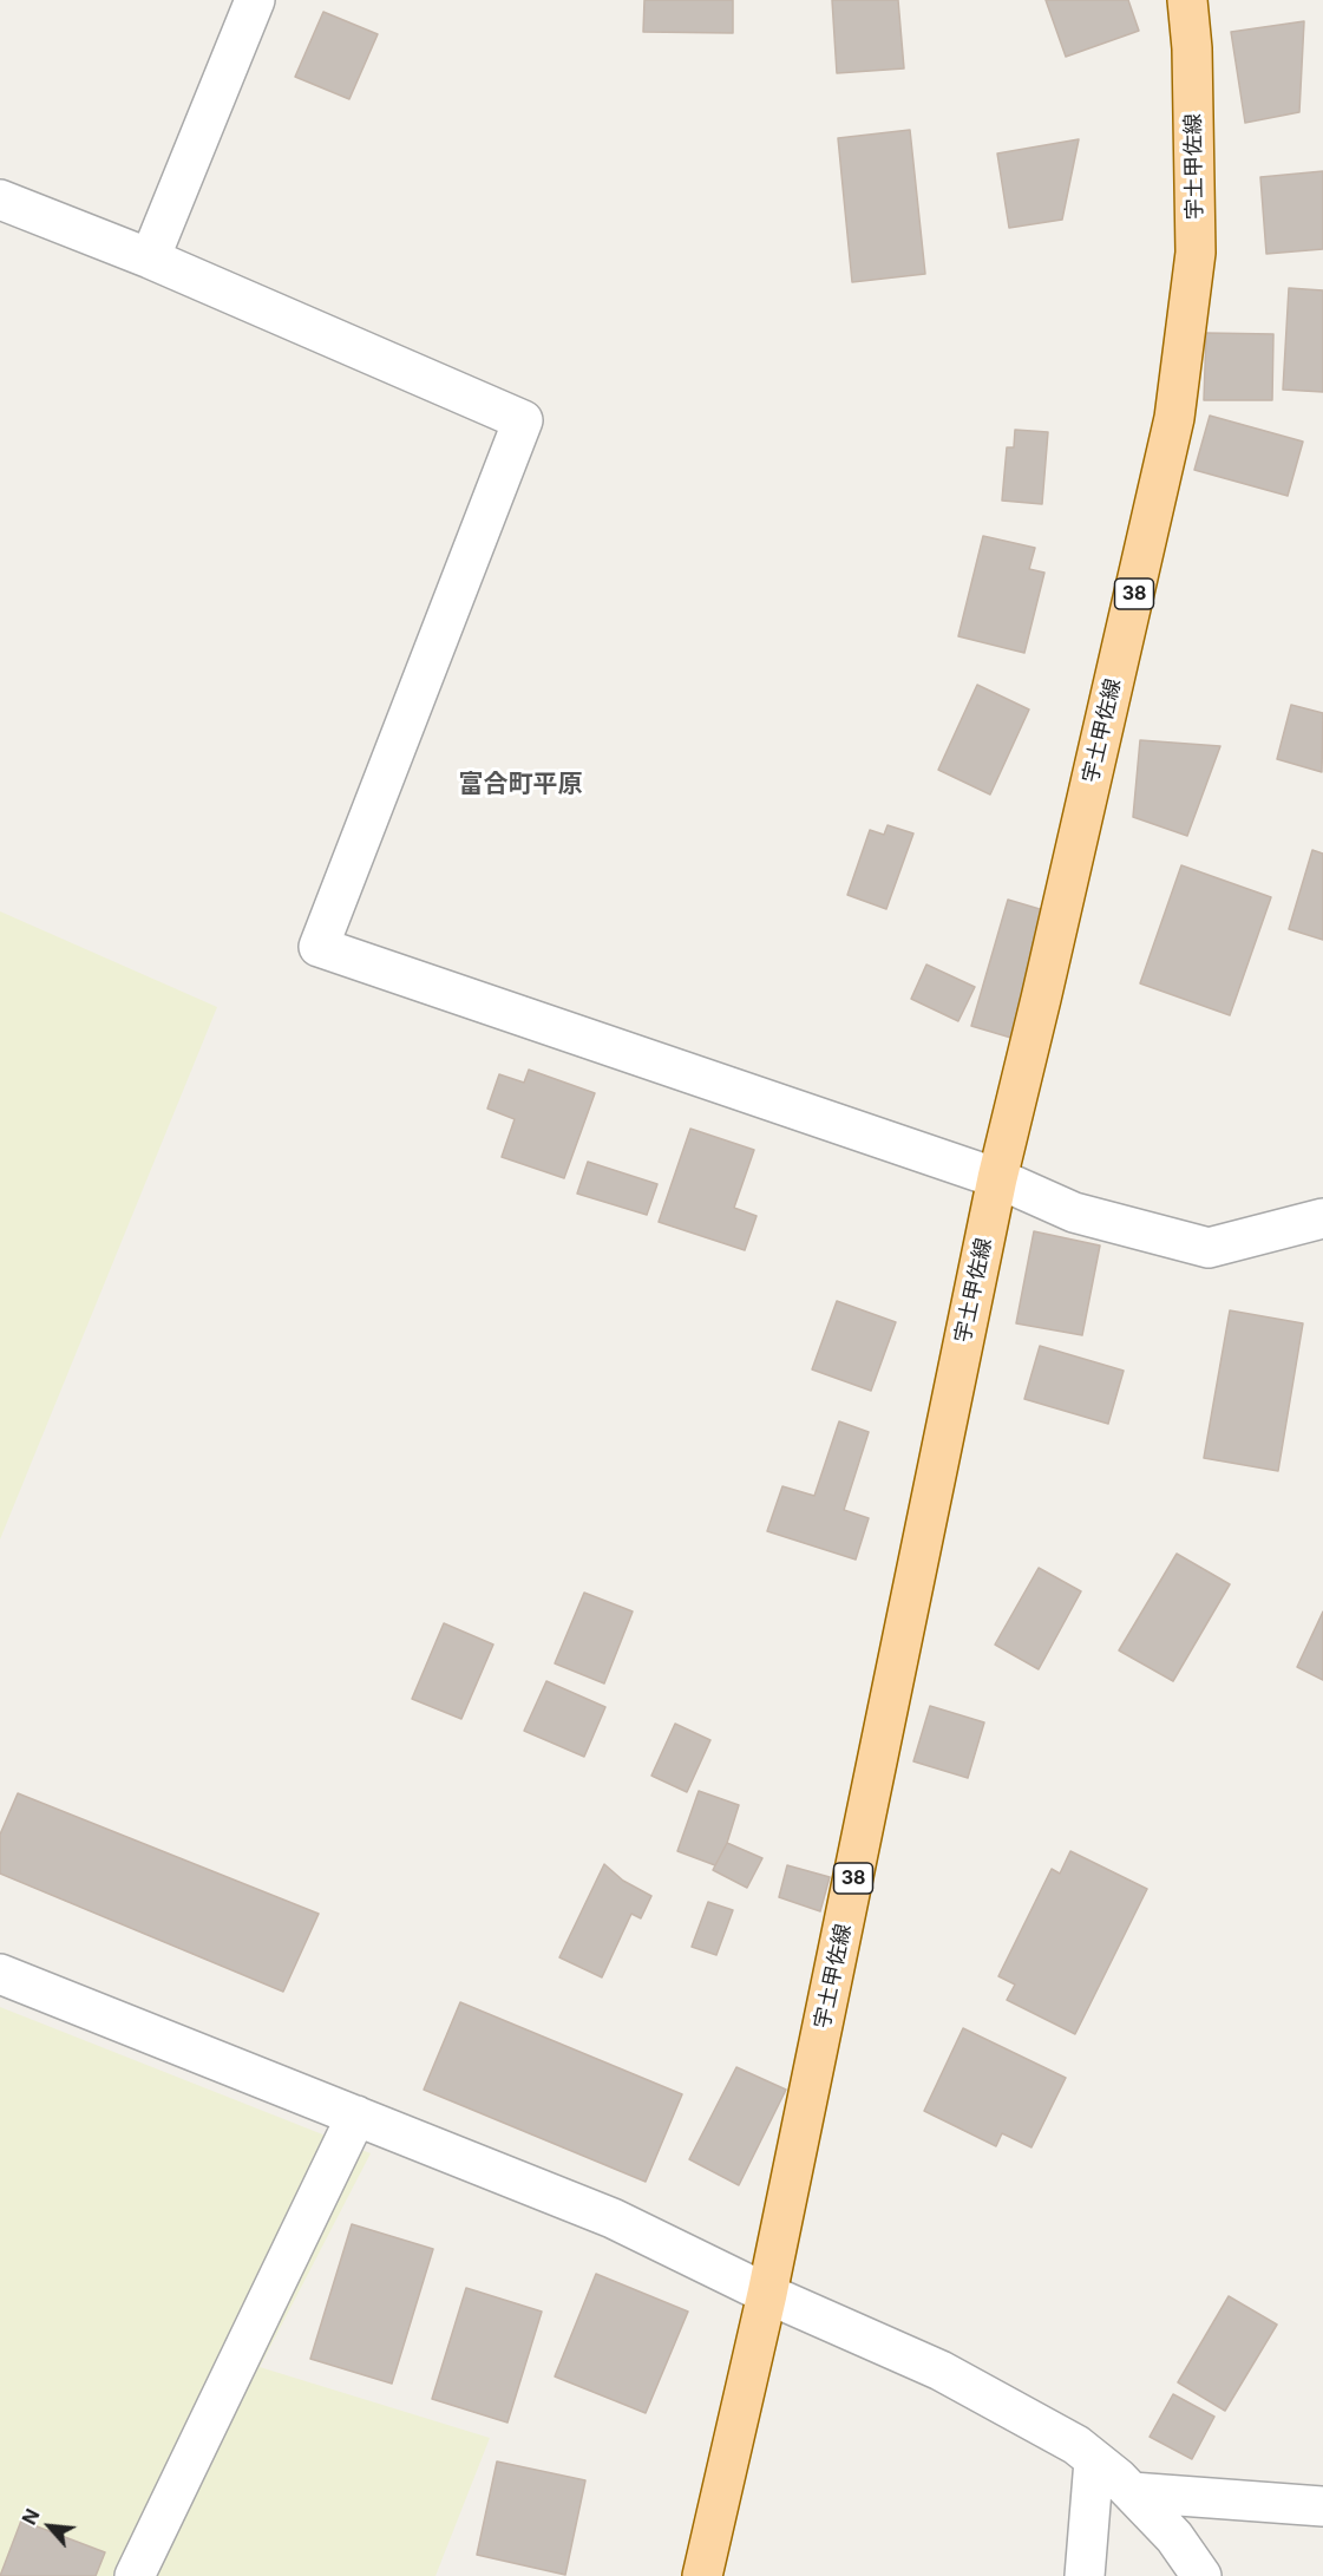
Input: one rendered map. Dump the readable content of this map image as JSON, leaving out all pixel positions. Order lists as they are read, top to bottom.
{
  "streets": {
    "main road": ["宇土甲佐線", "38"]
  },
  "districts": ["富合町平原"],
  "north": "top left"
}
